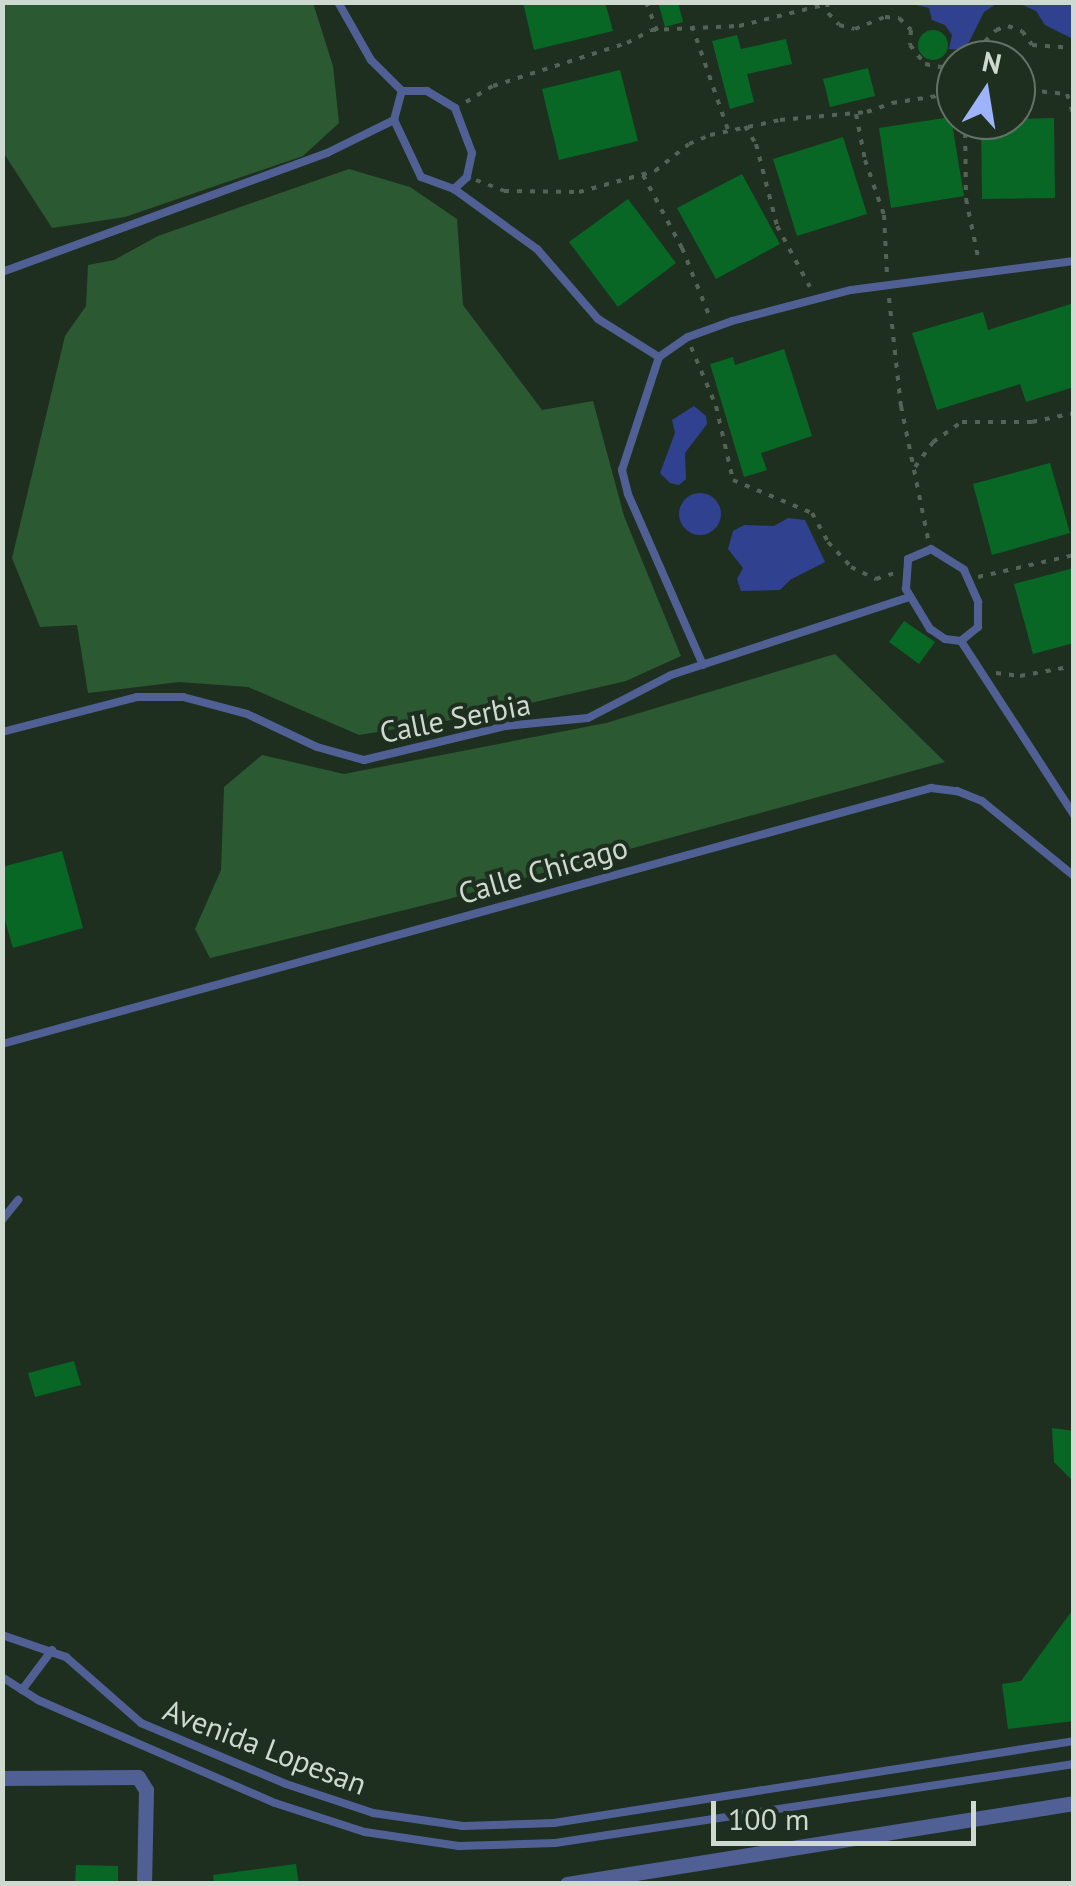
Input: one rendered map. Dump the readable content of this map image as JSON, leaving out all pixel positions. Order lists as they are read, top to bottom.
{
  "streets": {
    "lane": ["Calle Serbia", "Calle Chicago", "Avenida Lopesan"]
  },
  "scale_bar": "100 m",
  "north": "top"
}
